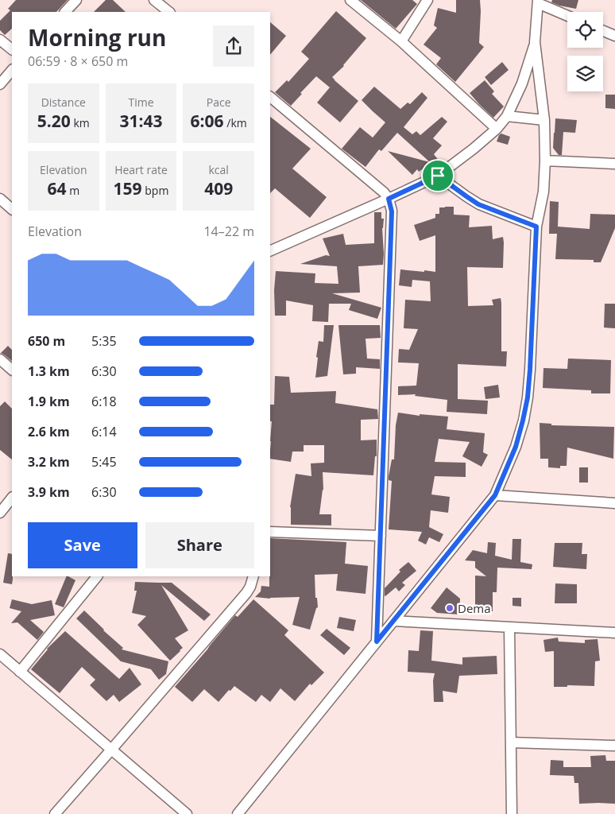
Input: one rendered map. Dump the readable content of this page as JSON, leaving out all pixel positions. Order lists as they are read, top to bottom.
{
  "places": ["Dema"],
  "page": {
    "heading": ["Morning run", "06:59 · 8 × 650 m"],
    "stats": [
      ["Distance", "5.20 km"],
      ["Time", "31:43"],
      ["Pace", "6:06 /km"],
      ["Elevation", "64 m"],
      ["Heart rate", "159 bpm"],
      ["kcal", "409"]
    ],
    "chart": ["Elevation", "14–22 m"],
    "list": [
      {
        "name": "650 m",
        "note": "5:35"
      },
      {
        "name": "1.3 km",
        "note": "6:30"
      },
      {
        "name": "1.9 km",
        "note": "6:18"
      },
      {
        "name": "2.6 km",
        "note": "6:14"
      },
      {
        "name": "3.2 km",
        "note": "5:45"
      },
      {
        "name": "3.9 km",
        "note": "6:30"
      }
    ],
    "buttons": ["Save", "Share"]
  }
}
